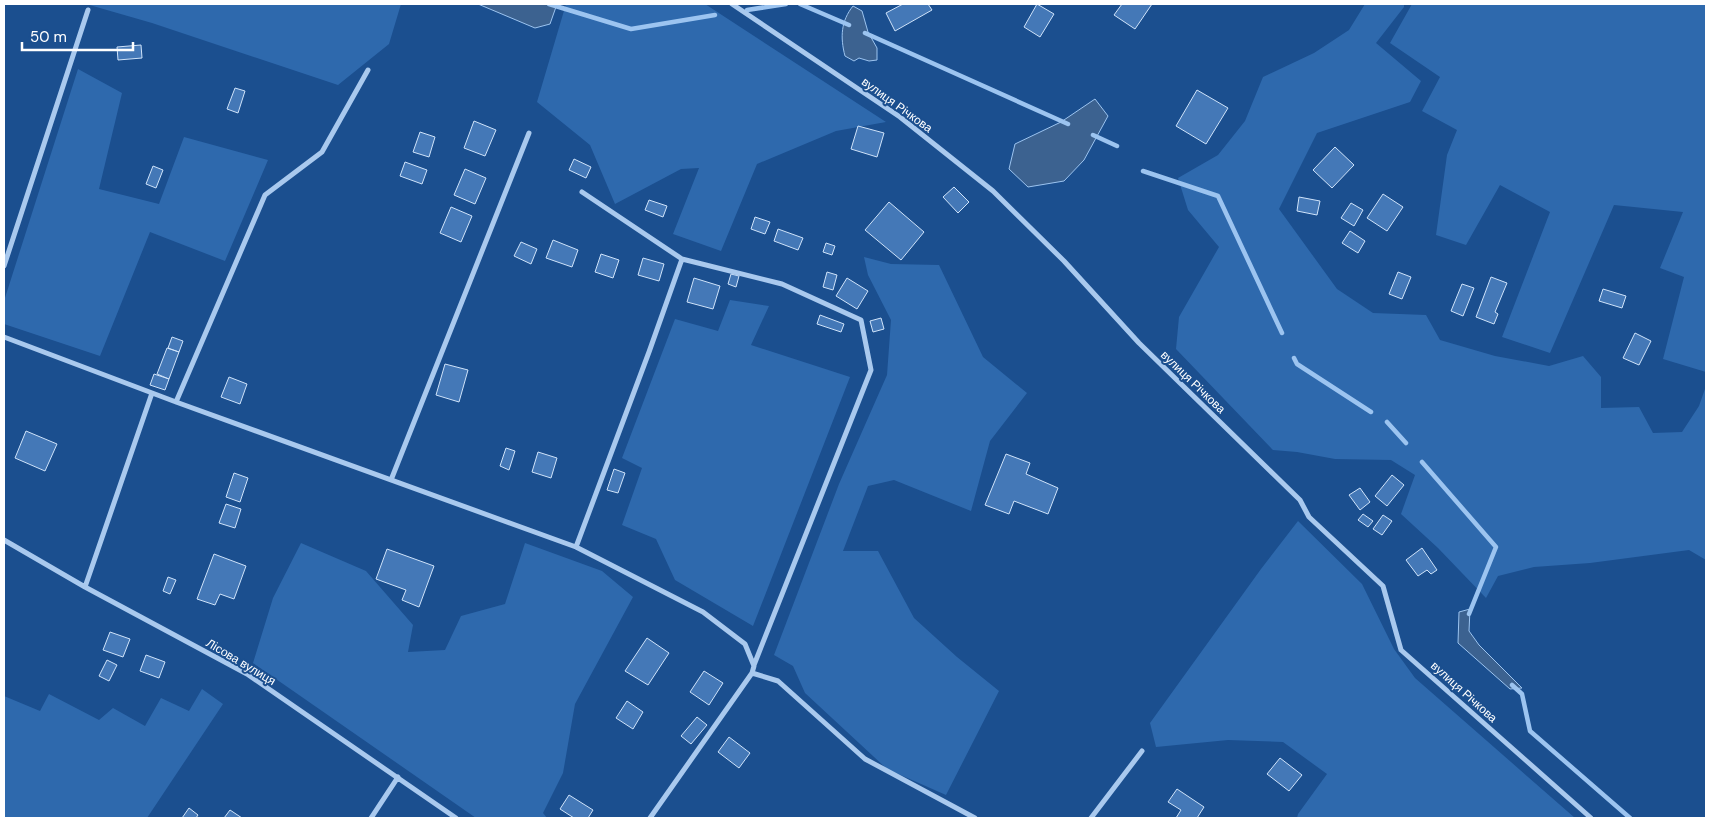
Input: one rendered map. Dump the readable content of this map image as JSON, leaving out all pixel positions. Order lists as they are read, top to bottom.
{
  "streets": {
    "street": ["вулиця Річкова", "Лісова вулиця"]
  },
  "scale_bar": "50 m"
}
